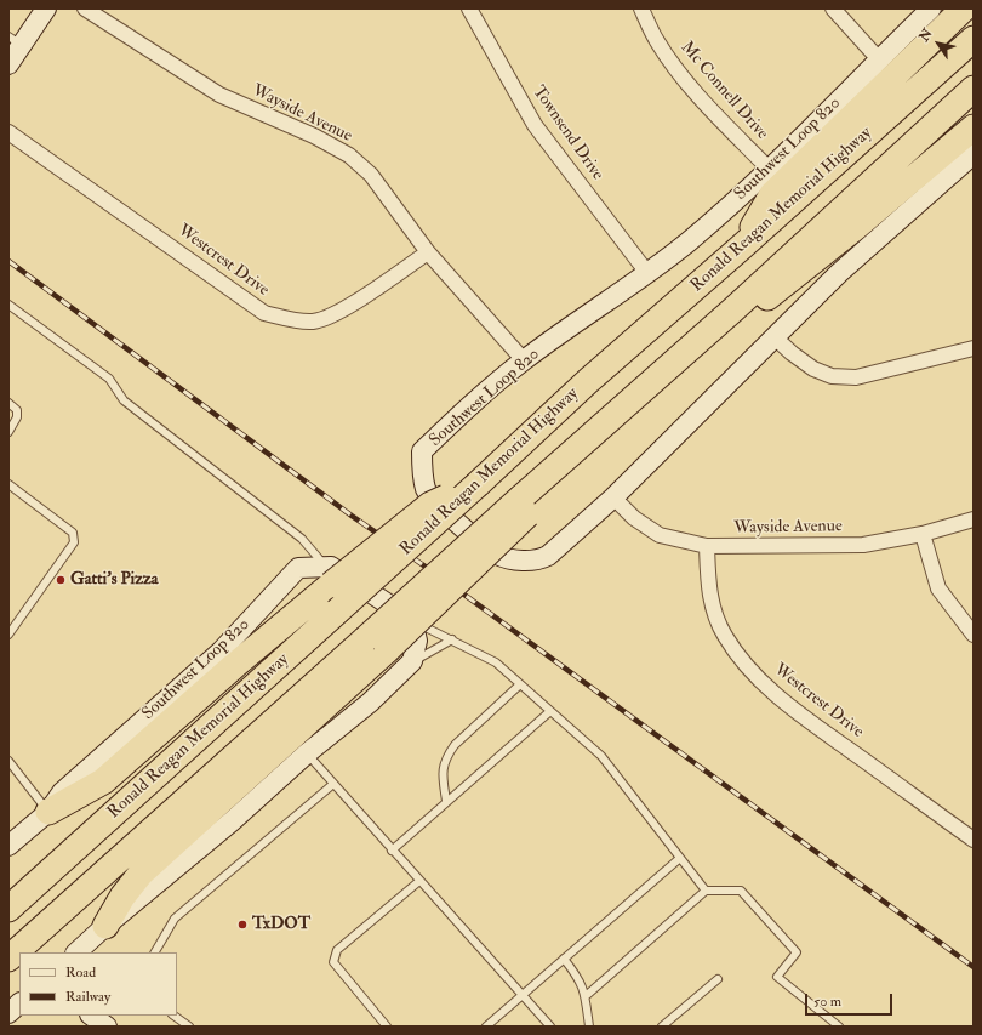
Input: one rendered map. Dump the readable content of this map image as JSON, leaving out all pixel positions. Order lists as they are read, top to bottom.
{
  "streets": {
    "highway": ["Ronald Reagan Memorial Highway"],
    "main road": ["Southwest Loop 820"],
    "street": [
      "Mc Connell Drive",
      "Wayside Avenue",
      "Townsend Drive",
      "Westcrest Drive"
    ]
  },
  "crossings": [
    ["Mc Connell Drive", "Southwest Loop 820"],
    ["Wayside Avenue", "Southwest Loop 820"],
    ["Wayside Avenue", "Westcrest Drive"],
    ["Townsend Drive", "Southwest Loop 820"]
  ],
  "places": ["Gatti's Pizza", "TxDOT"],
  "legend": ["Road", "Railway"],
  "scale_bar": "50 m",
  "north": "top left"
}
